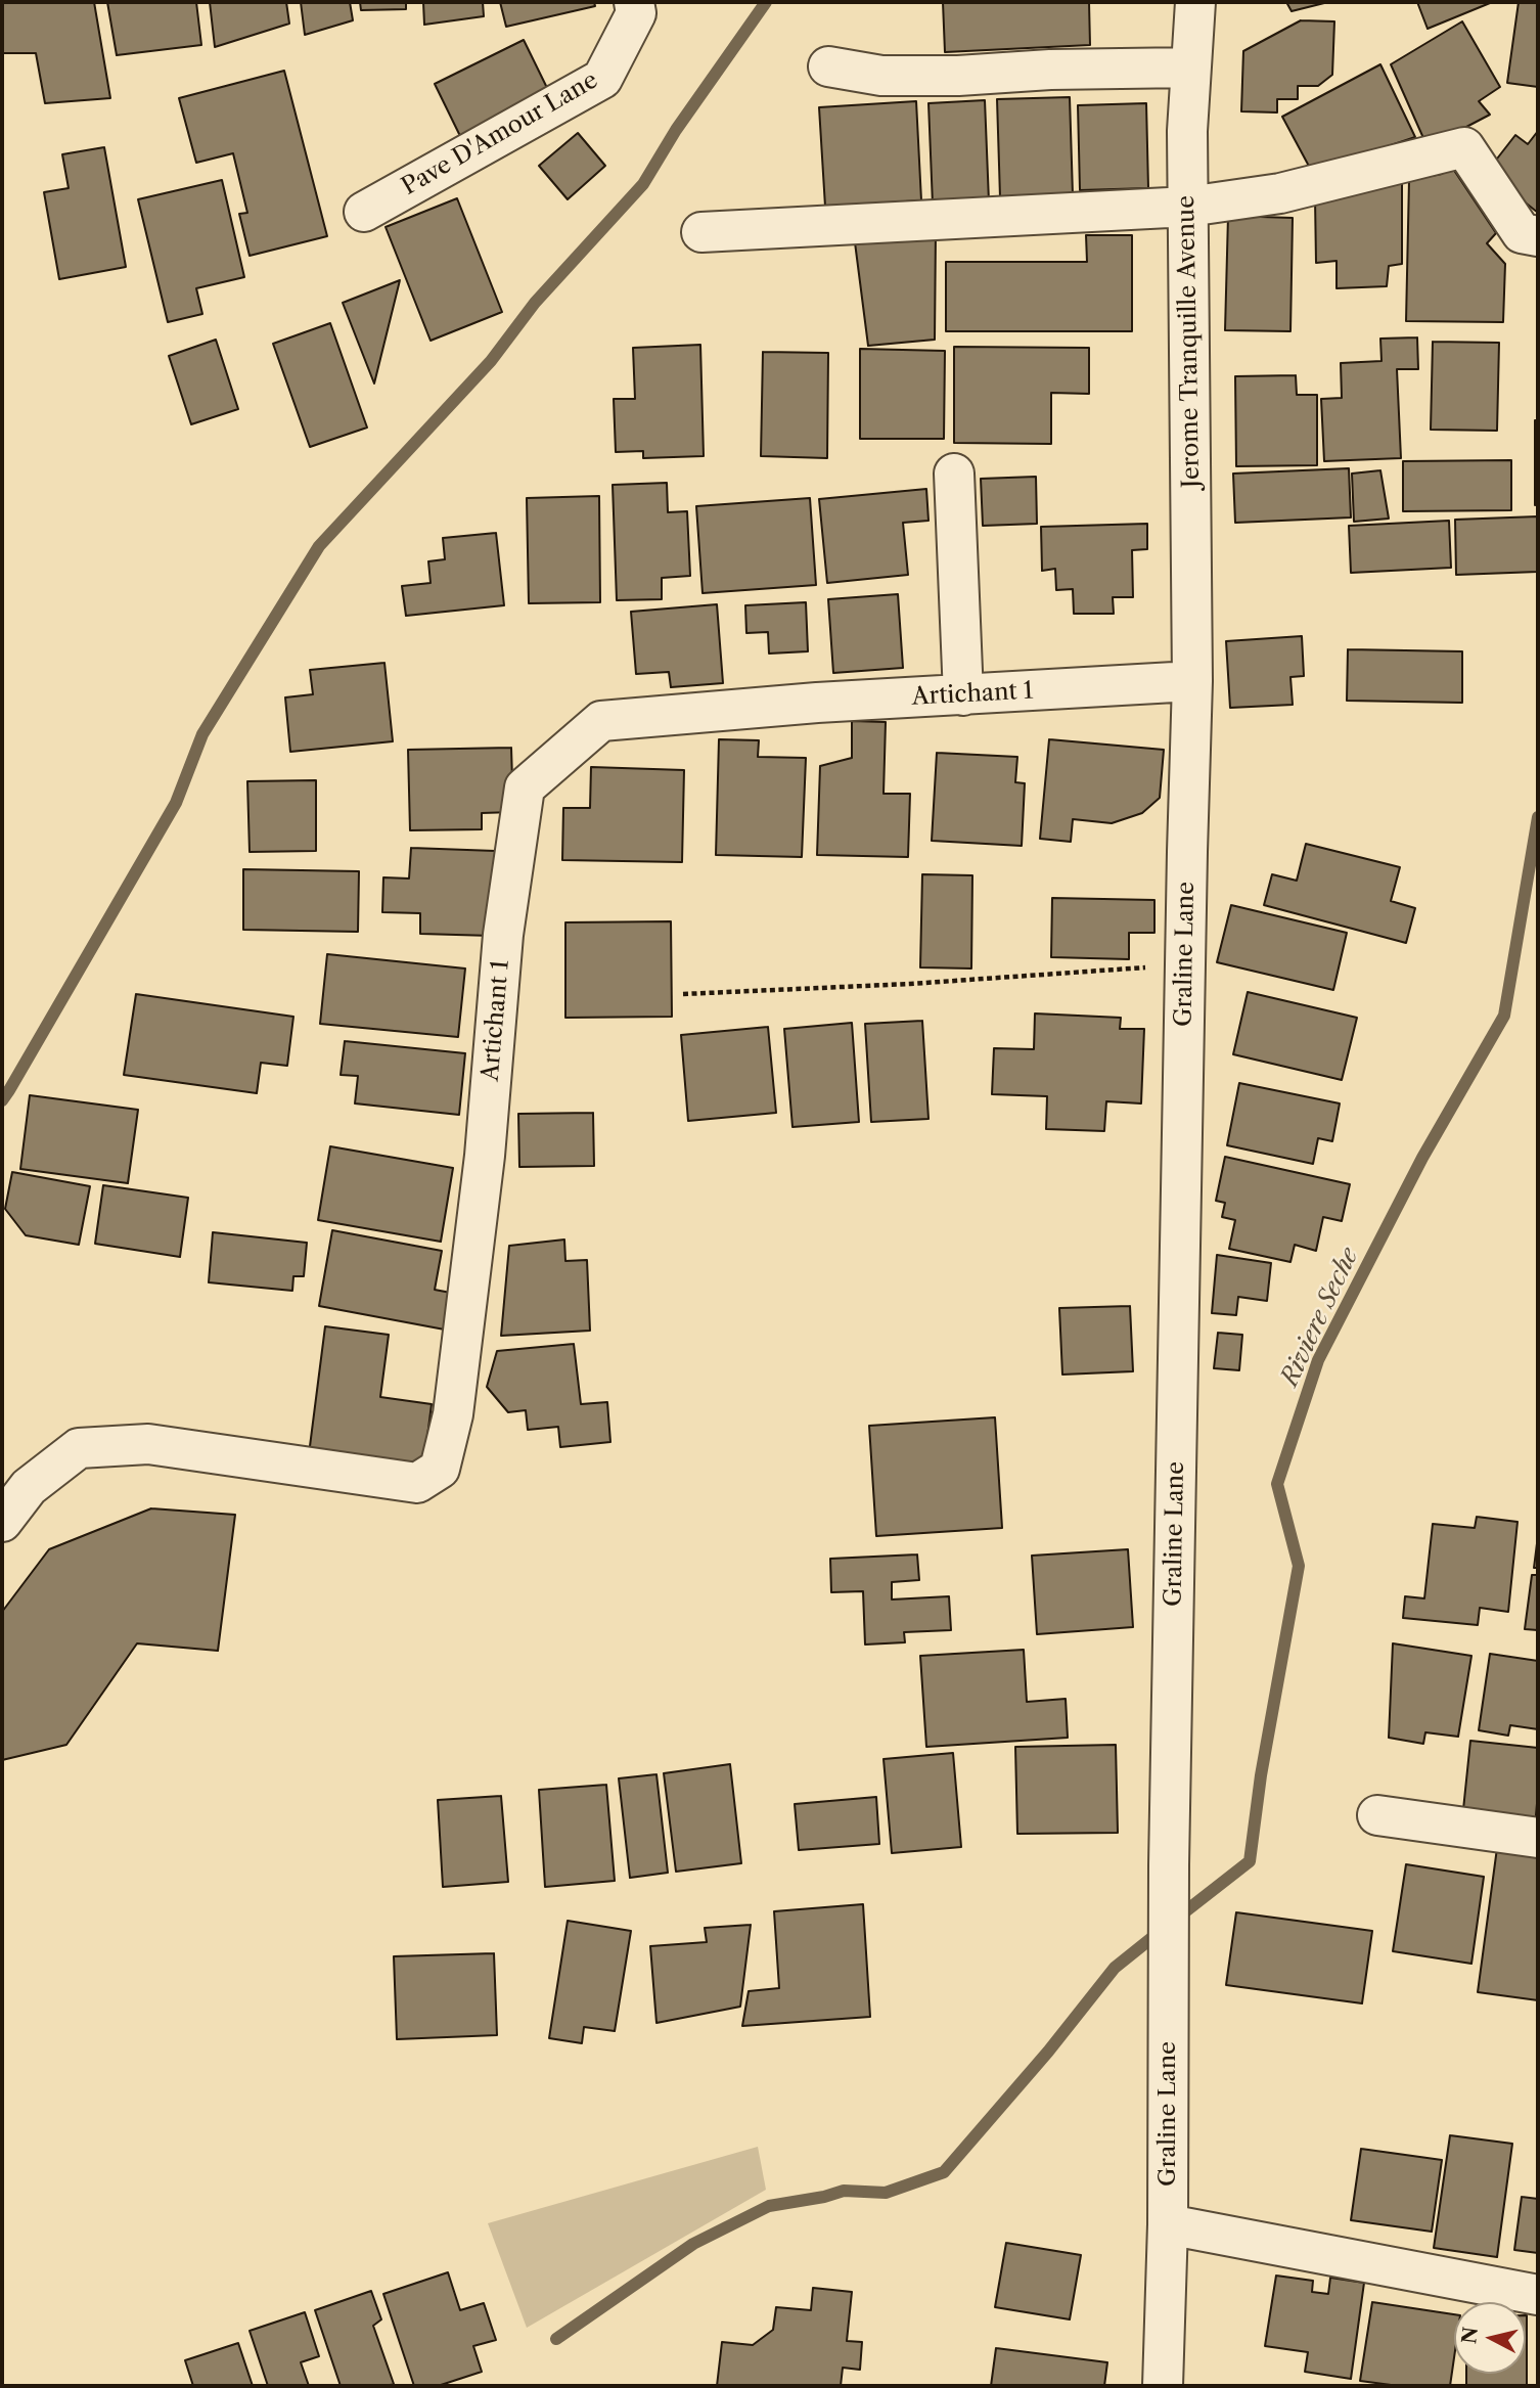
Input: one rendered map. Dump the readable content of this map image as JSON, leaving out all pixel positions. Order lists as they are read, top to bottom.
{
  "streets": {
    "street": [
      "Pave D'Amour Lane",
      "Jerome Tranquille Avenue",
      "Artichant 1",
      "Graline Lane"
    ]
  },
  "crossings": [
    ["Jerome Tranquille Avenue", "Artichant 1"],
    ["Jerome Tranquille Avenue", "Graline Lane"],
    ["Artichant 1", "Graline Lane"]
  ],
  "water": ["Riviere Seche"],
  "north": "left"
}
